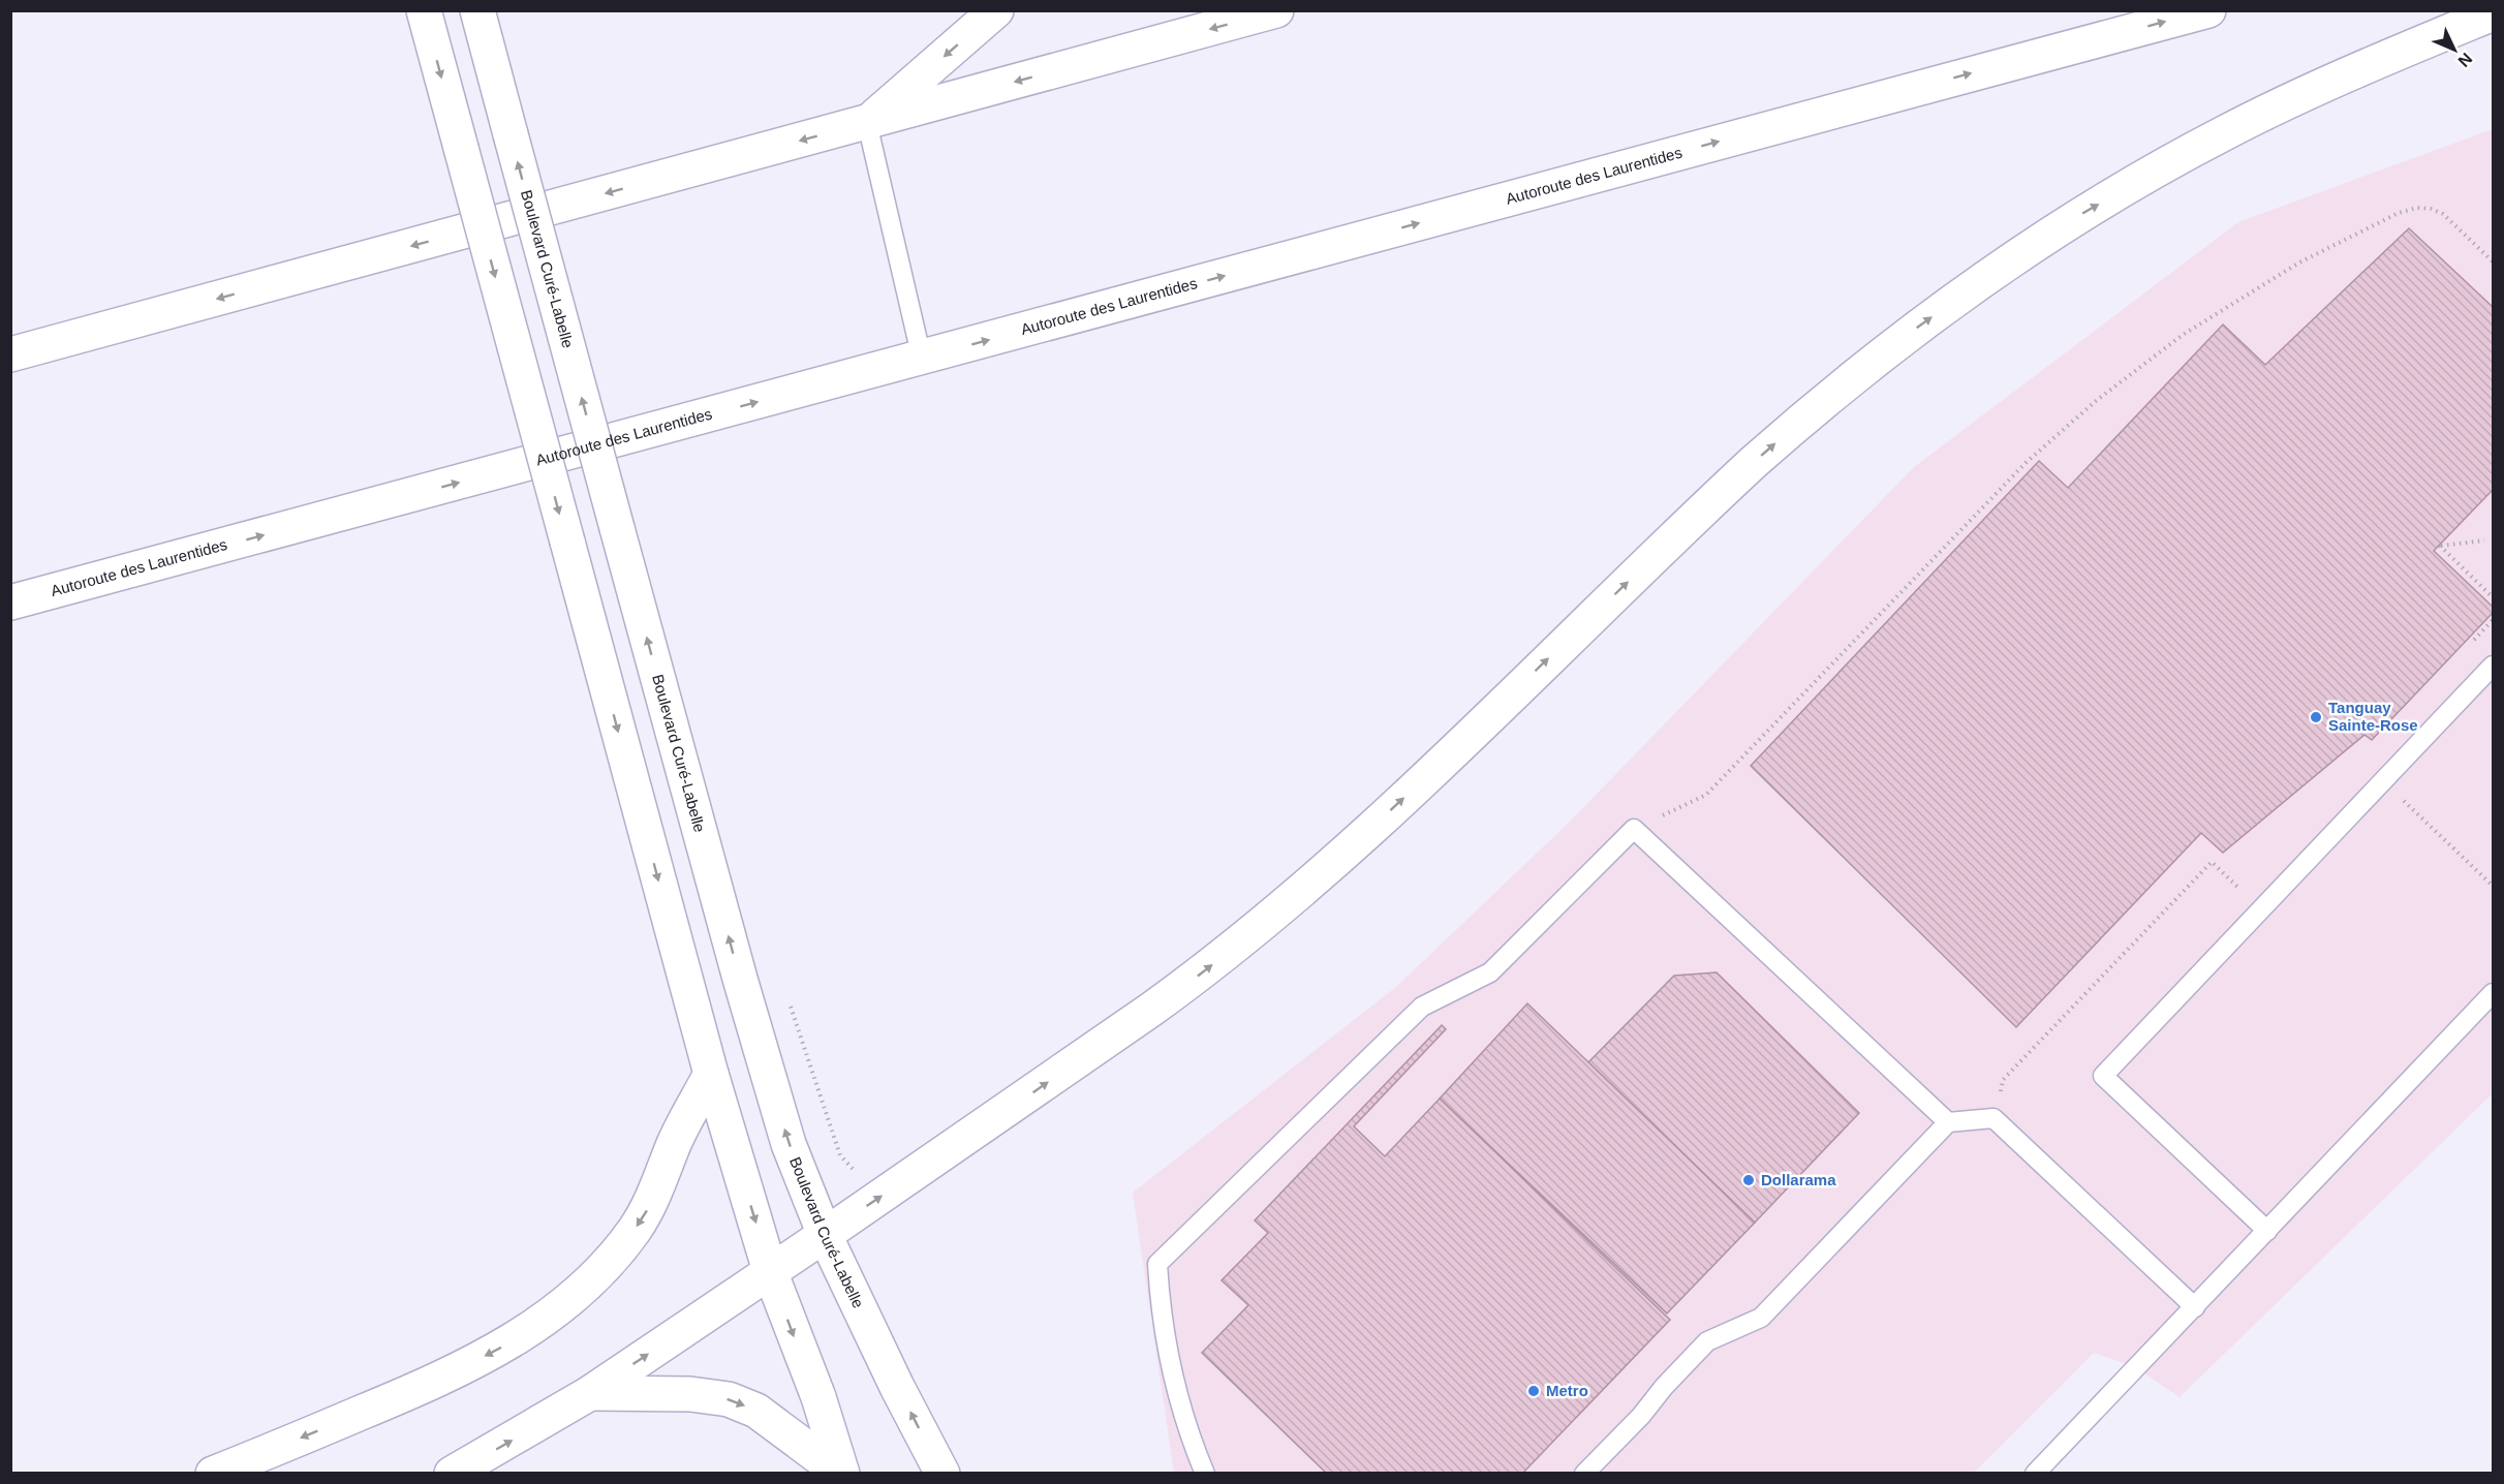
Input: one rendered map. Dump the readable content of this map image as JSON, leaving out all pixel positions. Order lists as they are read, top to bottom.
{
  "streets": {
    "main road": ["Autoroute des Laurentides", "Boulevard Curé-Labelle"]
  },
  "places": ["Tanguay Sainte-Rose", "Dollarama", "Metro"],
  "north": "bottom right"
}
